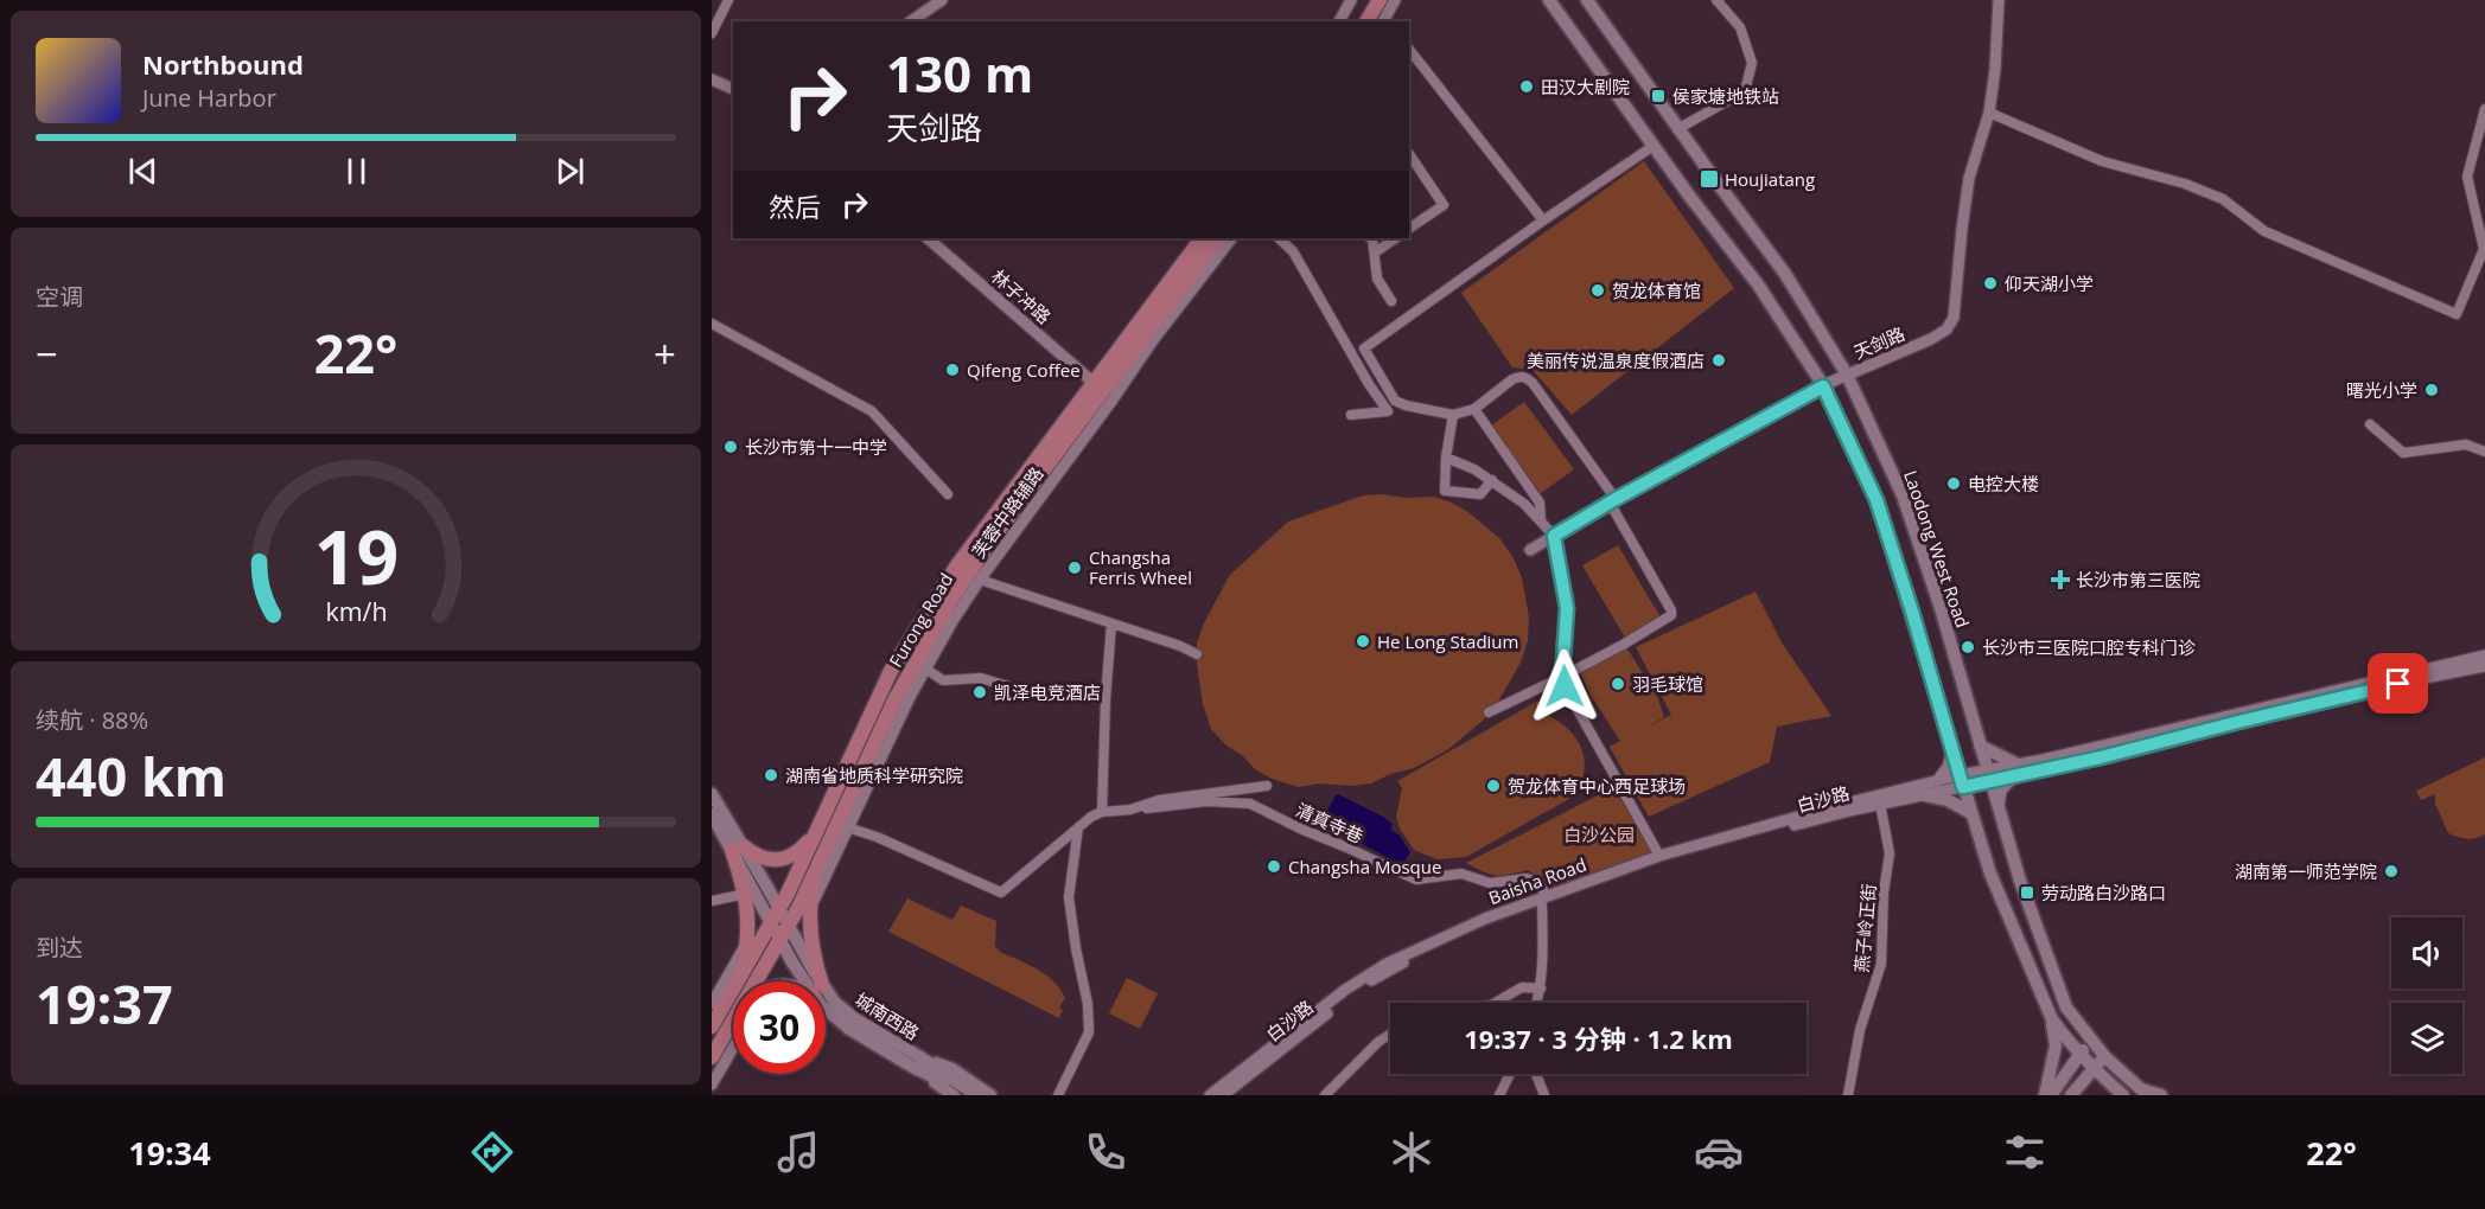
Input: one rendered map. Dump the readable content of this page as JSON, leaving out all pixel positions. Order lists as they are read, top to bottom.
{
  "streets": {
    "main road": ["Laodong West Road", "Furong Road", "城南西路"],
    "street": [
      "林子冲路",
      "天剑路",
      "芙蓉中路辅路",
      "白沙路",
      "清真寺巷",
      "Baisha Road",
      "燕子岭正街"
    ]
  },
  "crossings": [
    ["林子冲路", "Furong Road"],
    ["天剑路", "Laodong West Road"],
    ["芙蓉中路辅路", "Furong Road"],
    ["Laodong West Road", "白沙路"],
    ["Furong Road", "城南西路"],
    ["白沙路", "清真寺巷"],
    ["白沙路", "Baisha Road"],
    ["白沙路", "燕子岭正街"],
    ["清真寺巷", "Baisha Road"]
  ],
  "parks": ["白沙公园"],
  "places": {
    "other": [
      "田汉大剧院",
      "仰天湖小学",
      "贺龙体育馆",
      "美丽传说温泉度假酒店",
      "Qifeng Coffee",
      "曙光小学",
      "长沙市第十一中学",
      "电控大楼",
      "Changsha Ferris Wheel",
      "He Long Stadium",
      "长沙市三医院口腔专科门诊",
      "羽毛球馆",
      "凯泽电竞酒店",
      "湖南省地质科学研究院",
      "贺龙体育中心西足球场",
      "Changsha Mosque",
      "湖南第一师范学院"
    ],
    "transit": ["侯家塘地铁站", "Houjiatang", "劳动路白沙路口"],
    "health": ["长沙市第三医院"]
  },
  "page": {
    "turn": ["130 m", "天剑路"],
    "song": ["Northbound", "June Harbor"],
    "then": "然后",
    "tile": [
      "空调",
      ["续航 · 88%", "440 km"],
      ["到达", "19:37"]
    ],
    "heat": ["−", "22°", "+"],
    "limit": "30",
    "trip": "19:37 · 3 分钟 · 1.2 km",
    "tabs": ["19:34", "22°"],
    "gauge": ["19", "km/h"]
  }
}
